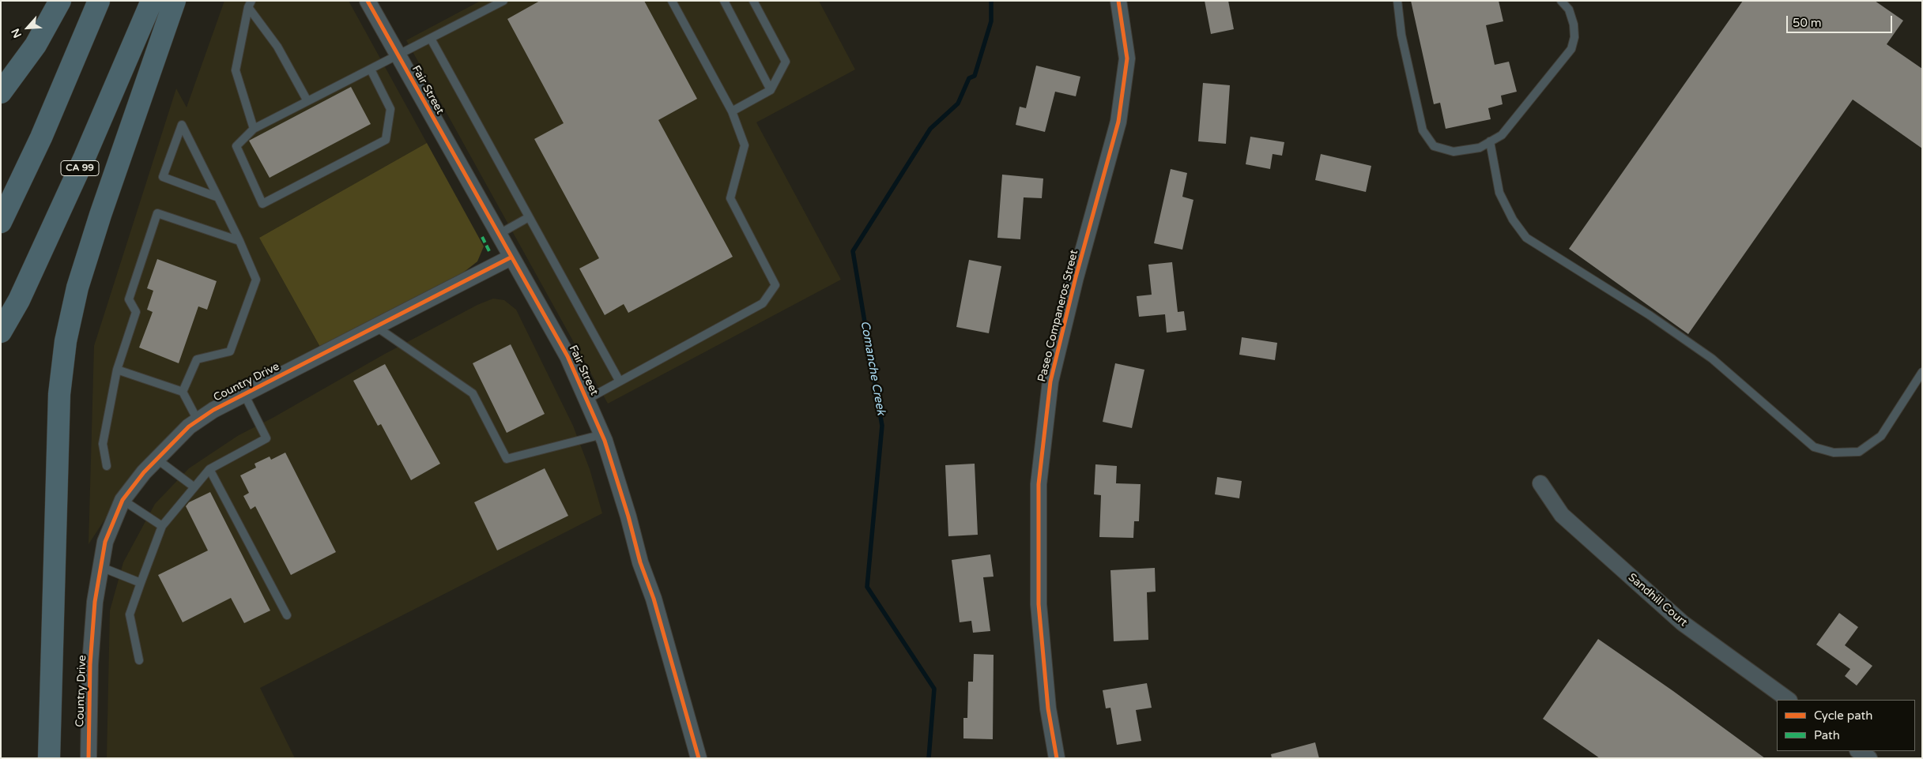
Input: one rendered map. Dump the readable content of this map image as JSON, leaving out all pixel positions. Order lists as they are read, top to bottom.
{
  "streets": {
    "highway": ["CA 99"],
    "street": [
      "Fair Street",
      "Paseo Companeros Street",
      "Country Drive",
      "Sandhill Court"
    ]
  },
  "crossings": [
    ["Fair Street", "Country Drive"]
  ],
  "water": ["Comanche Creek"],
  "legend": ["Cycle path", "Path"],
  "scale_bar": "50 m",
  "north": "bottom left"
}
